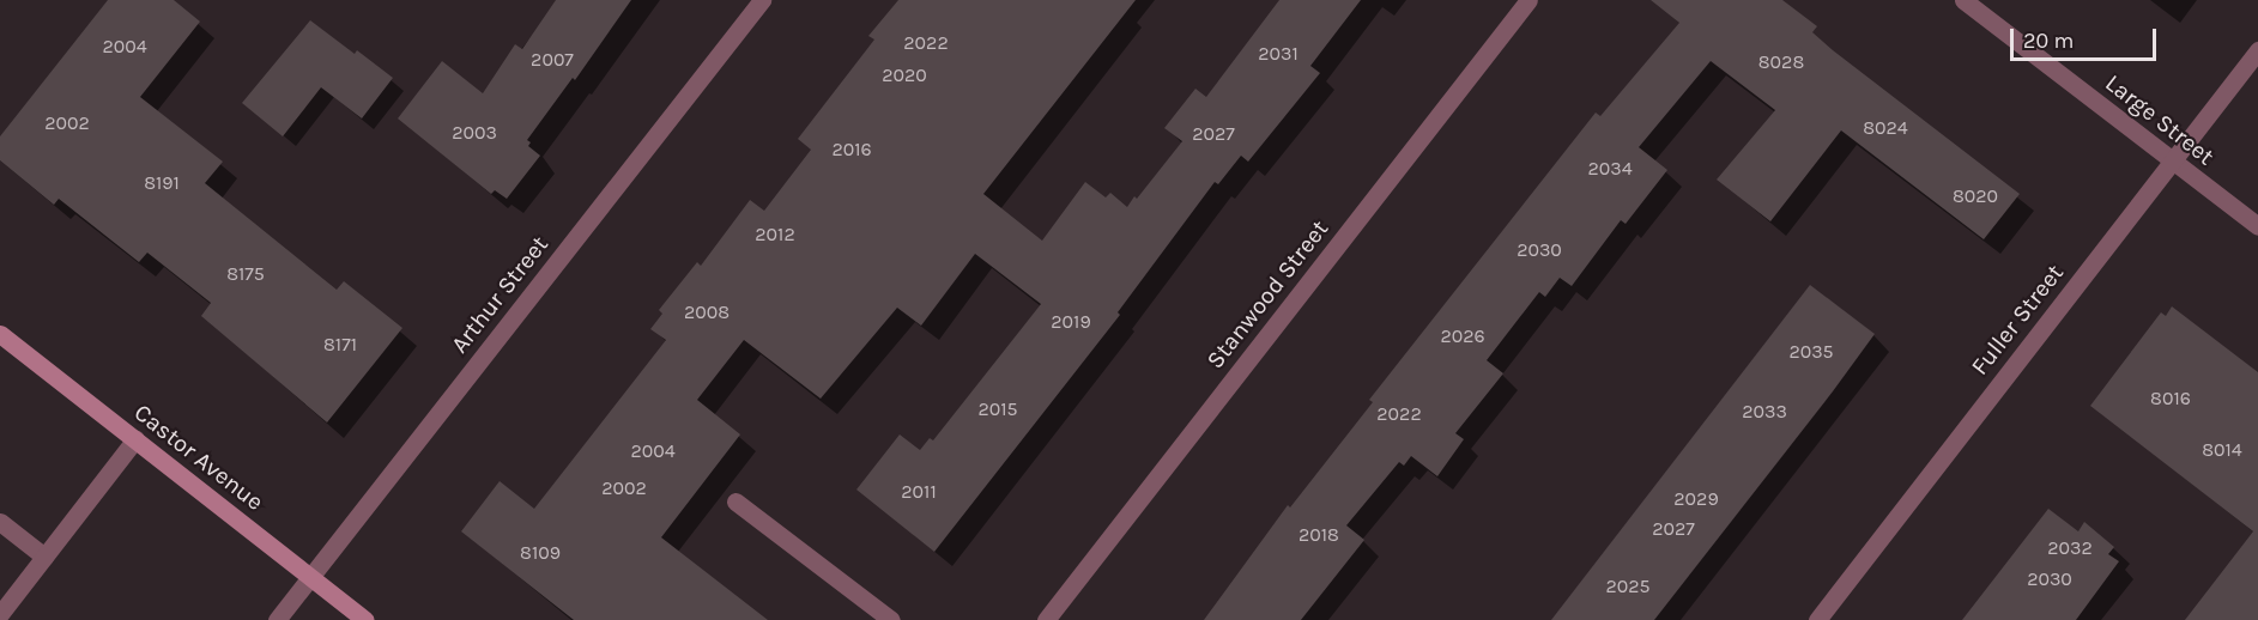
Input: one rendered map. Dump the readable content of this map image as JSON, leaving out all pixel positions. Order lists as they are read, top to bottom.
{
  "streets": {
    "main road": ["Castor Avenue"],
    "street": [
      "Large Street",
      "Arthur Street",
      "Stanwood Street",
      "Fuller Street"
    ]
  },
  "crossings": [
    ["Large Street", "Fuller Street"],
    ["Arthur Street", "Castor Avenue"]
  ],
  "house_numbers": [
    "2022",
    "2004",
    "2031",
    "2007",
    "8028",
    "2020",
    "2002",
    "8024",
    "2003",
    "2027",
    "2016",
    "2034",
    "8191",
    "8020",
    "2012",
    "2030",
    "8175",
    "2008",
    "2019",
    "2026",
    "8171",
    "2035",
    "8016",
    "2015",
    "2033",
    "2022",
    "8014",
    "2004",
    "2002",
    "2011",
    "2029",
    "2027",
    "2018",
    "2032",
    "8109",
    "2030",
    "2025"
  ],
  "scale_bar": "20 m"
}
